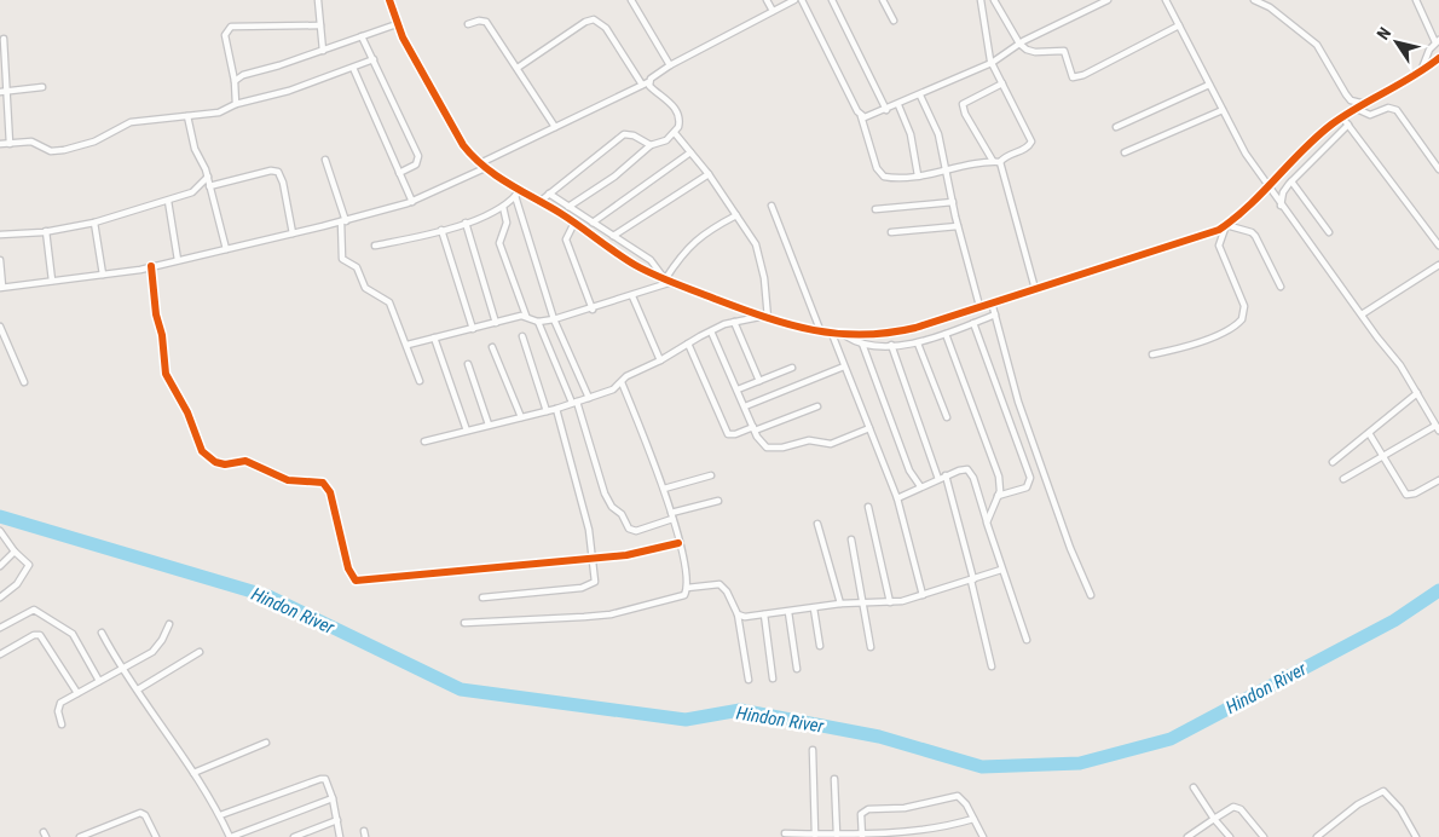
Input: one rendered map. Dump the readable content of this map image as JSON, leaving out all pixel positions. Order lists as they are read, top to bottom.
{
  "water": ["Hindon River"],
  "north": "top left"
}
